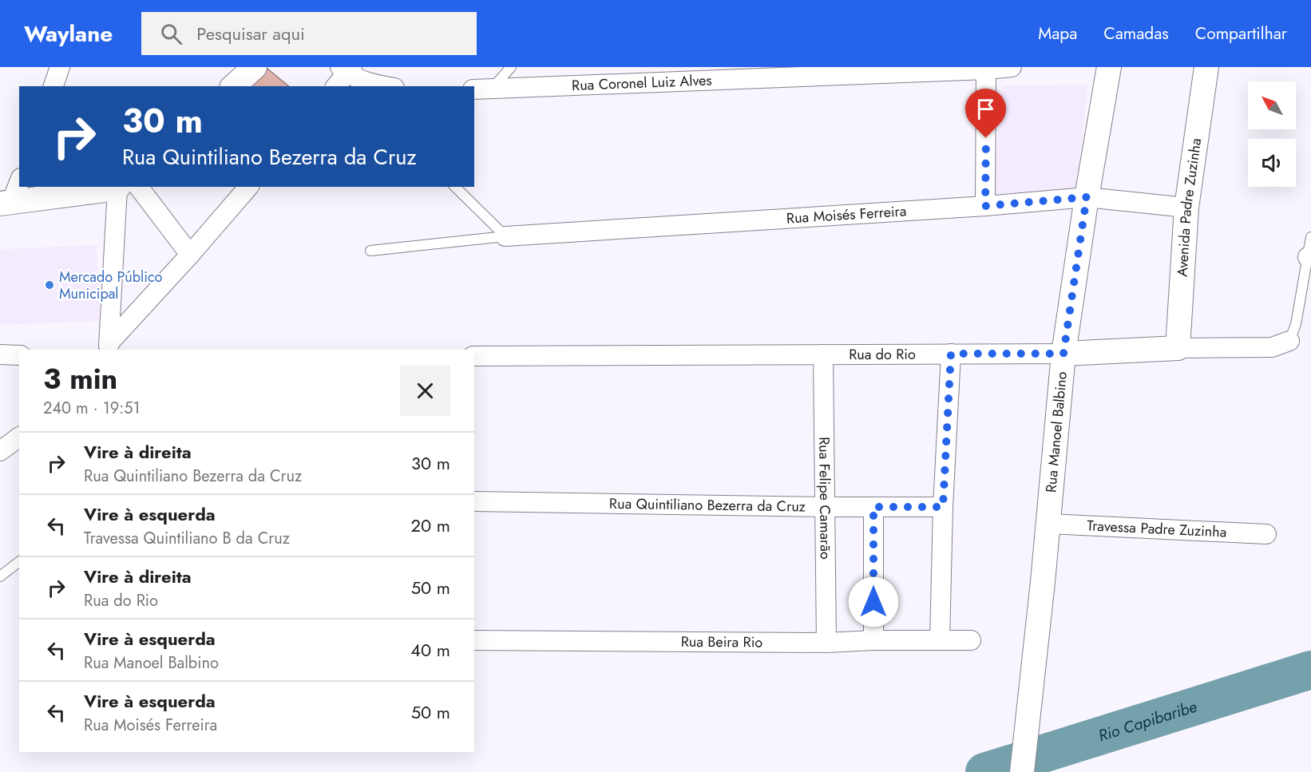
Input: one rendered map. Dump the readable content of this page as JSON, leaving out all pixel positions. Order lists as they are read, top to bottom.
{
  "streets": {
    "street": [
      "Rua Coronel Luiz Alves",
      "Avenida Padre Zuzinha",
      "Rua Moisés Ferreira",
      "Rua do Rio",
      "Rua Manoel Balbino",
      "Rua Felipe Camarão",
      "Rua Quintiliano Bezerra da Cruz",
      "Travessa Padre Zuzinha",
      "Rua Beira Rio"
    ]
  },
  "crossings": [
    ["Avenida Padre Zuzinha", "Rua Moisés Ferreira"],
    ["Avenida Padre Zuzinha", "Rua do Rio"],
    ["Rua Moisés Ferreira", "Rua Manoel Balbino"],
    ["Rua do Rio", "Rua Manoel Balbino"],
    ["Rua do Rio", "Rua Felipe Camarão"],
    ["Rua Manoel Balbino", "Travessa Padre Zuzinha"],
    ["Rua Felipe Camarão", "Rua Quintiliano Bezerra da Cruz"],
    ["Rua Felipe Camarão", "Rua Beira Rio"]
  ],
  "water": ["Rio Capibaribe"],
  "places": ["Mercado Público Municipal"],
  "north": "top left",
  "page": {
    "header": "Waylane",
    "search": "Pesquisar aqui",
    "nav": ["Mapa", "Camadas", "Compartilhar"],
    "turn": ["30 m", "Rua Quintiliano Bezerra da Cruz"],
    "heading": ["3 min", "240 m · 19:51"],
    "list": [
      {
        "name": "Vire à direita",
        "note": "Rua Quintiliano Bezerra da Cruz",
        "value": "30 m"
      },
      {
        "name": "Vire à esquerda",
        "note": "Travessa Quintiliano B da Cruz",
        "value": "20 m"
      },
      {
        "name": "Vire à direita",
        "note": "Rua do Rio",
        "value": "50 m"
      },
      {
        "name": "Vire à esquerda",
        "note": "Rua Manoel Balbino",
        "value": "40 m"
      },
      {
        "name": "Vire à esquerda",
        "note": "Rua Moisés Ferreira",
        "value": "50 m"
      }
    ]
  }
}
